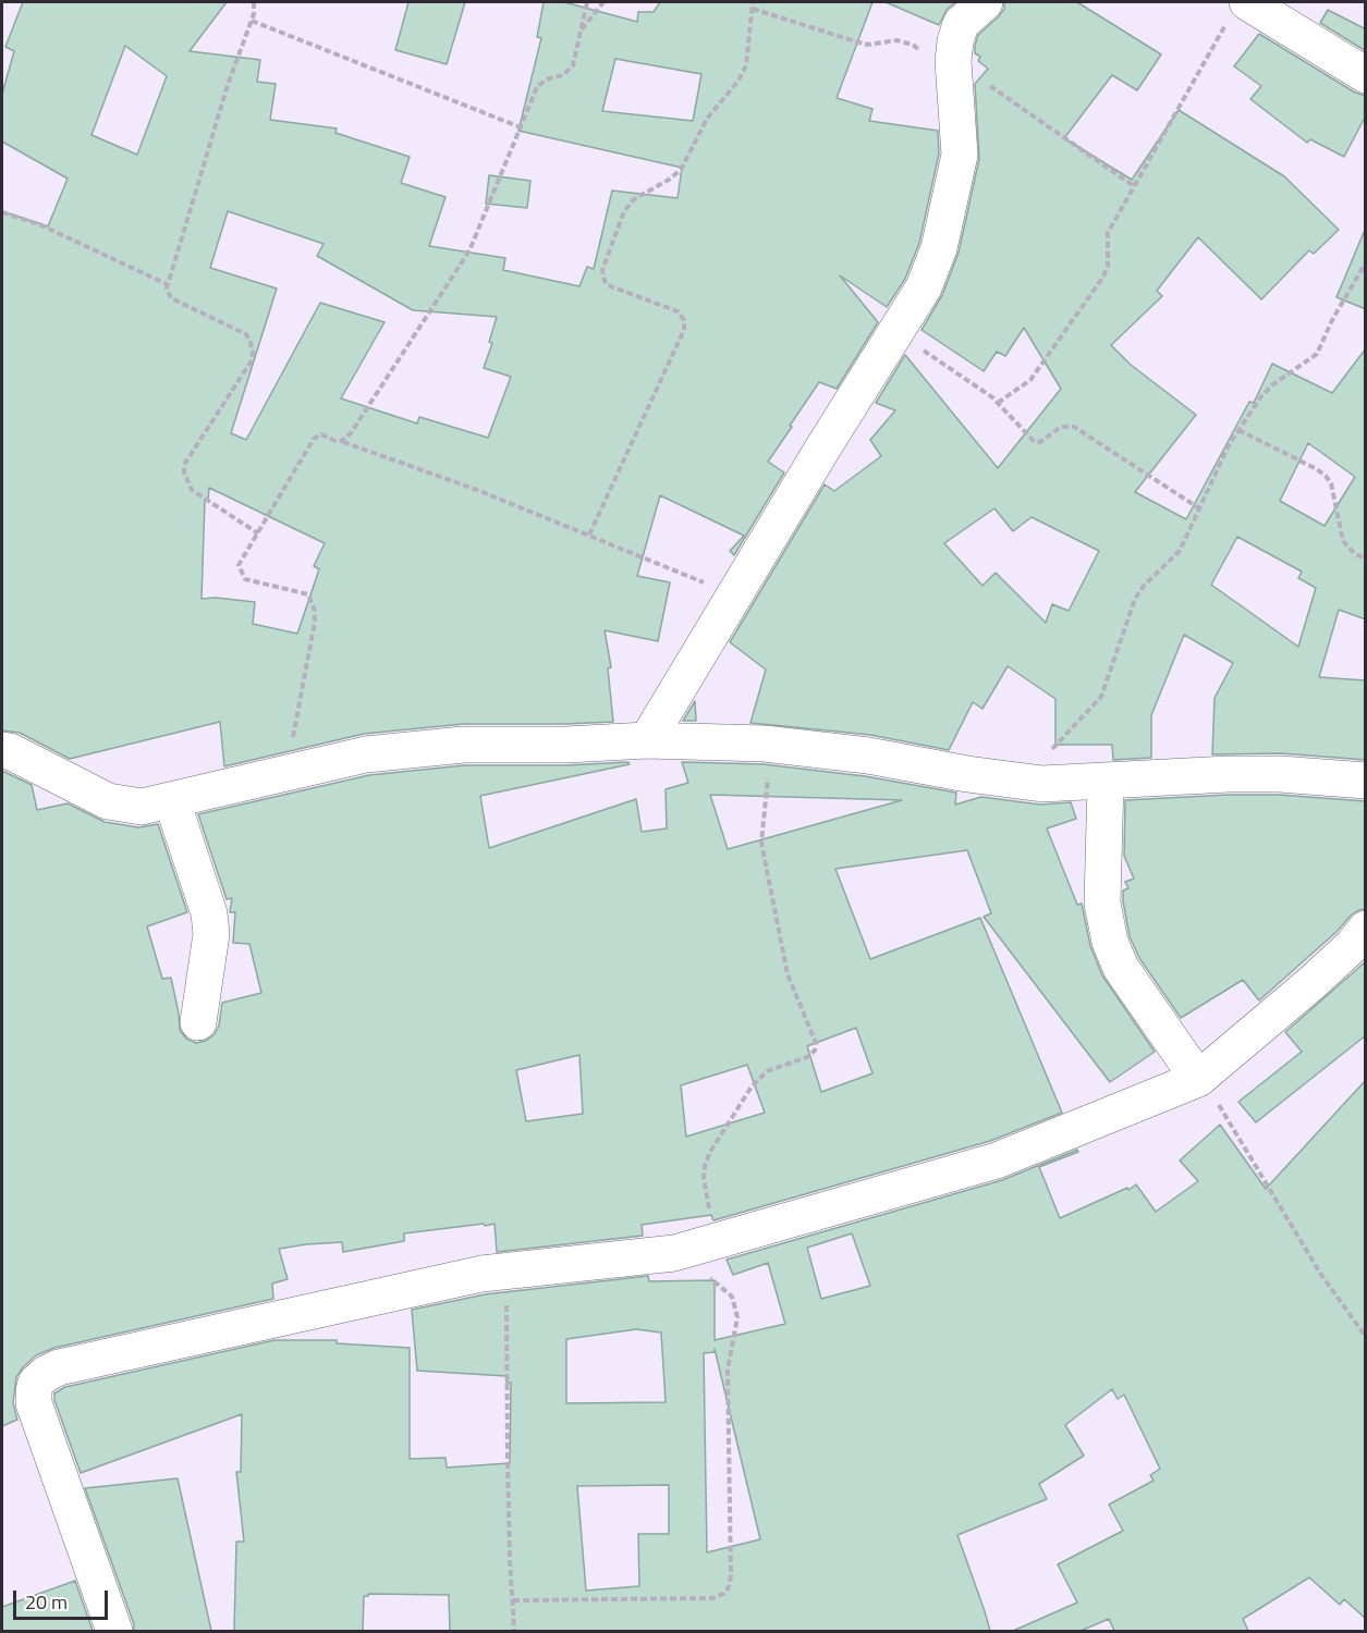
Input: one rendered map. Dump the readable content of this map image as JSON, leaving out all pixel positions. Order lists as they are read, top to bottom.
{
  "scale_bar": "20 m"
}
